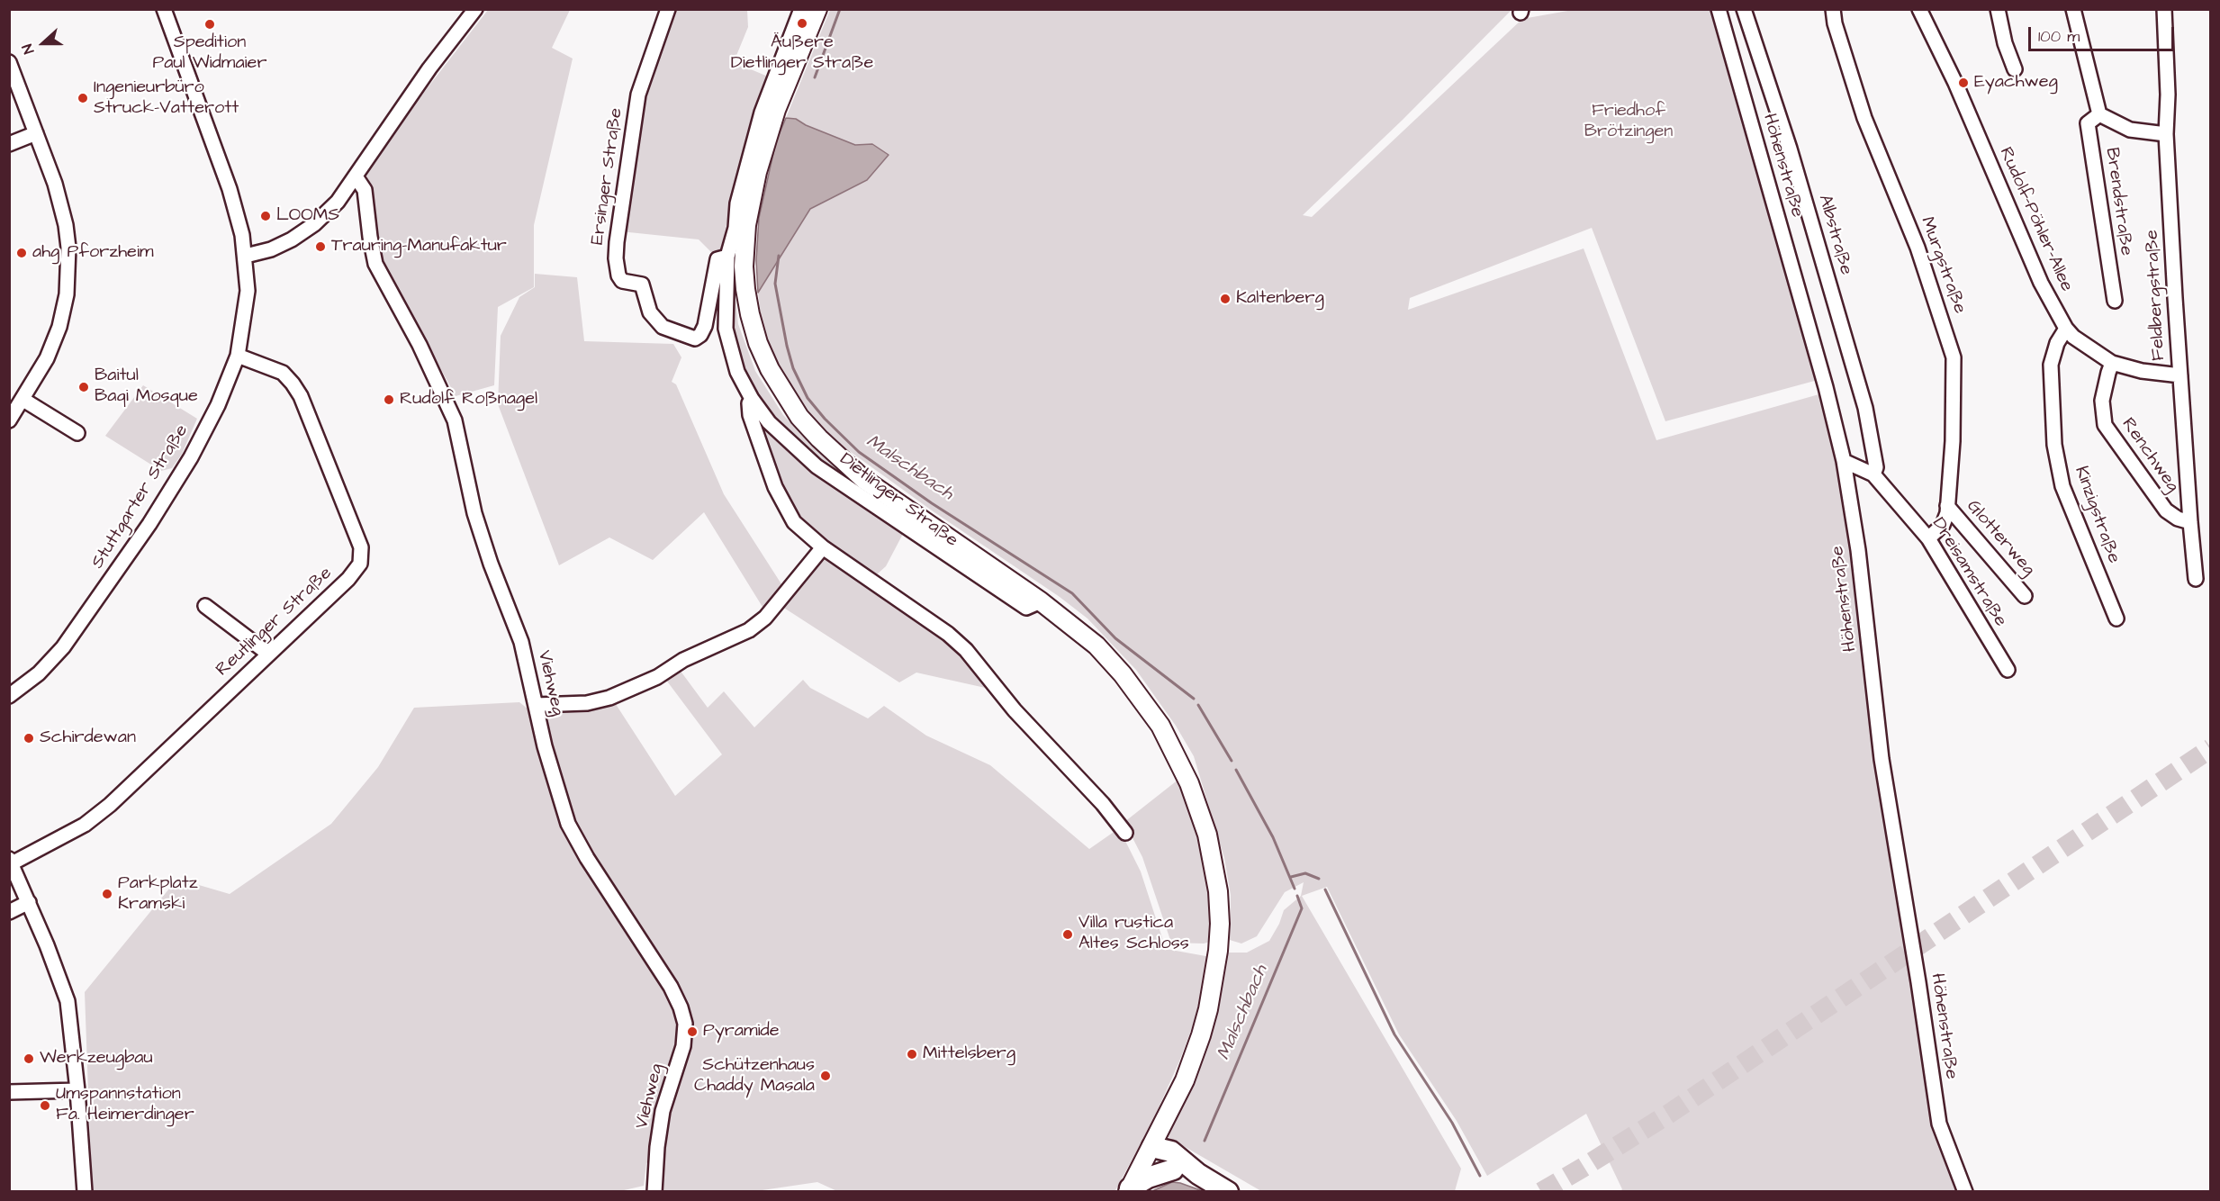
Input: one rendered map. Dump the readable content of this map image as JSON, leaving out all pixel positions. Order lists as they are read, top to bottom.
{
  "streets": {
    "main road": ["Dietlinger Straße"],
    "street": [
      "Höhenstraße",
      "Ersinger Straße",
      "Brendstraße",
      "Rudolf-Pöhler-Allee",
      "Albstraße",
      "Murgstraße",
      "Feldbergstraße",
      "Renchweg",
      "Stuttgarter Straße",
      "Kinzigstraße",
      "Glotterweg",
      "Dreisamstraße",
      "Reutlinger Straße",
      "Viehweg"
    ]
  },
  "crossings": [
    ["Höhenstraße", "Dreisamstraße"],
    ["Ersinger Straße", "Dietlinger Straße"],
    ["Brendstraße", "Feldbergstraße"],
    ["Rudolf-Pöhler-Allee", "Feldbergstraße"],
    ["Rudolf-Pöhler-Allee", "Renchweg"],
    ["Rudolf-Pöhler-Allee", "Kinzigstraße"],
    ["Albstraße", "Dreisamstraße"],
    ["Murgstraße", "Glotterweg"],
    ["Murgstraße", "Dreisamstraße"],
    ["Feldbergstraße", "Renchweg"],
    ["Stuttgarter Straße", "Reutlinger Straße"]
  ],
  "water": ["Malschbach"],
  "parks": ["Friedhof Brötzingen"],
  "places": [
    "Äußere Dietlinger Straße",
    "Spedition Paul Widmaier",
    "Eyachweg",
    "Ingenieurbüro Struck-Vatterott",
    "LOOMS",
    "Trauring-Manufaktur",
    "ahg Pforzheim",
    "Kaltenberg",
    "Baitul Baqi Mosque",
    "Rudolf Roßnagel",
    "Schirdewan",
    "Parkplatz Kramski",
    "Villa rustica Altes Schloss",
    "Pyramide",
    "Mittelsberg",
    "Werkzeugbau",
    "Schützenhaus Chaddy Masala",
    "Umspannstation Fa. Heimerdinger"
  ],
  "scale_bar": "100 m",
  "north": "left"
}
